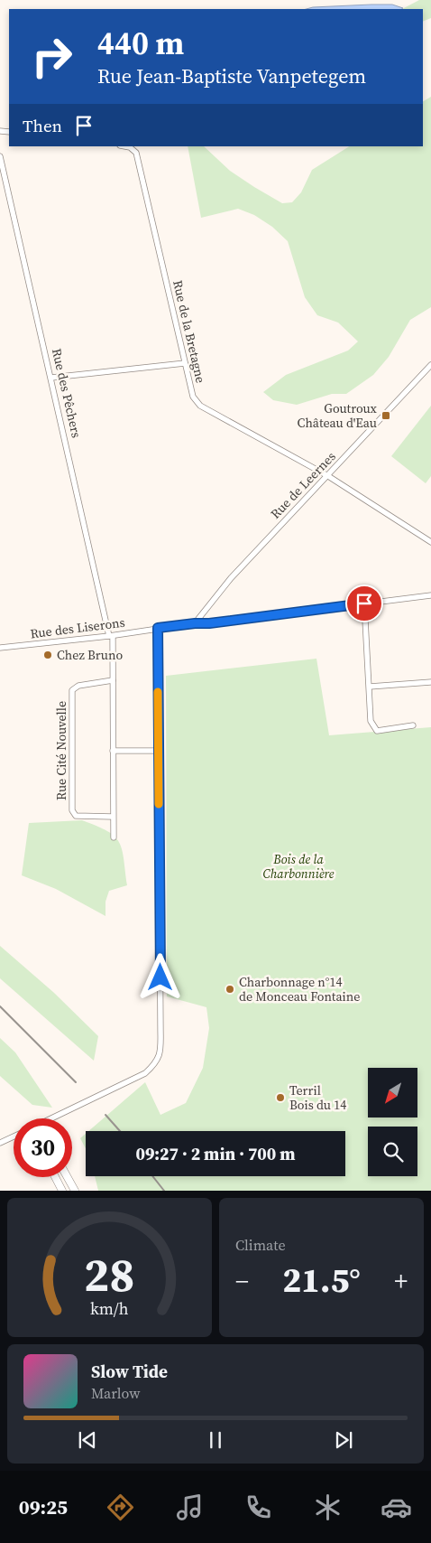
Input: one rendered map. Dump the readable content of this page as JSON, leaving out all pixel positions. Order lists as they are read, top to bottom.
{
  "streets": {
    "street": [
      "Rue de la Bretagne",
      "Rue des Pêchers",
      "Rue de Leernes",
      "Rue des Liserons",
      "Rue Cité Nouvelle"
    ]
  },
  "crossings": [
    ["Rue de la Bretagne", "Rue de Leernes"],
    ["Rue des Pêchers", "Rue des Liserons"],
    ["Rue de Leernes", "Rue des Liserons"]
  ],
  "parks": ["Bois de la Charbonnière"],
  "places": {
    "transit": ["Goutroux Château d'Eau"],
    "other": ["Chez Bruno", "Charbonnage n°14 de Monceau Fontaine", "Terril Bois du 14"]
  },
  "north": "bottom left",
  "page": {
    "turn": ["440 m", "Rue Jean-Baptiste Vanpetegem"],
    "then": "Then",
    "limit": "30",
    "trip": "09:27 · 2 min · 700 m",
    "tile": "Climate",
    "heat": ["−", "21.5°", "+"],
    "song": ["Slow Tide", "Marlow"],
    "tabs": "09:25",
    "gauge": ["28", "km/h"]
  }
}
